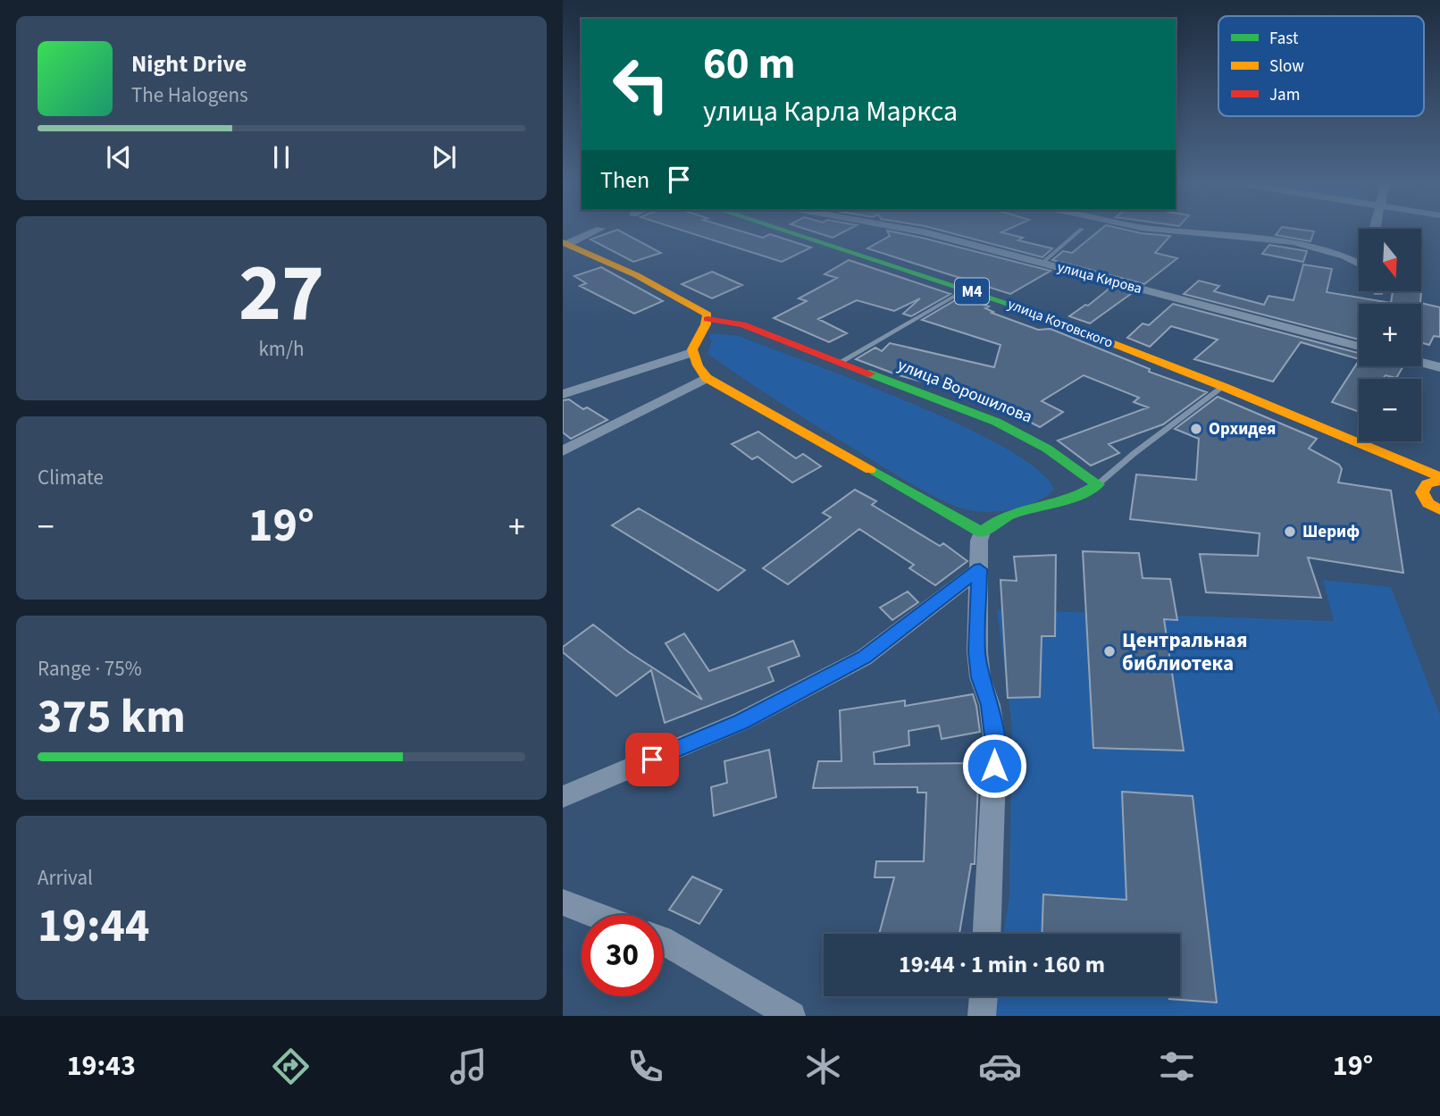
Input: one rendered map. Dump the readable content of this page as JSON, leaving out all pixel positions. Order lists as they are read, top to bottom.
{
  "streets": {
    "main road": ["M4", "улица Котовского", "улица Ворошилова"],
    "street": ["улица Кирова"]
  },
  "crossings": [
    ["M4", "улица Котовского"]
  ],
  "places": ["Орхидея", "Шериф", "Центральная библиотека"],
  "legend": ["Fast", "Slow", "Jam"],
  "north": "bottom",
  "page": {
    "turn": ["60 m", "улица Карла Маркса"],
    "song": ["Night Drive", "The Halogens"],
    "then": "Then",
    "tile": [
      ["27", "km/h"],
      "Climate",
      ["Range · 75%", "375 km"],
      ["Arrival", "19:44"]
    ],
    "map_buttons": ["+", "−"],
    "heat": ["−", "19°", "+"],
    "limit": "30",
    "trip": "19:44 · 1 min · 160 m",
    "tabs": ["19:43", "19°"]
  }
}
